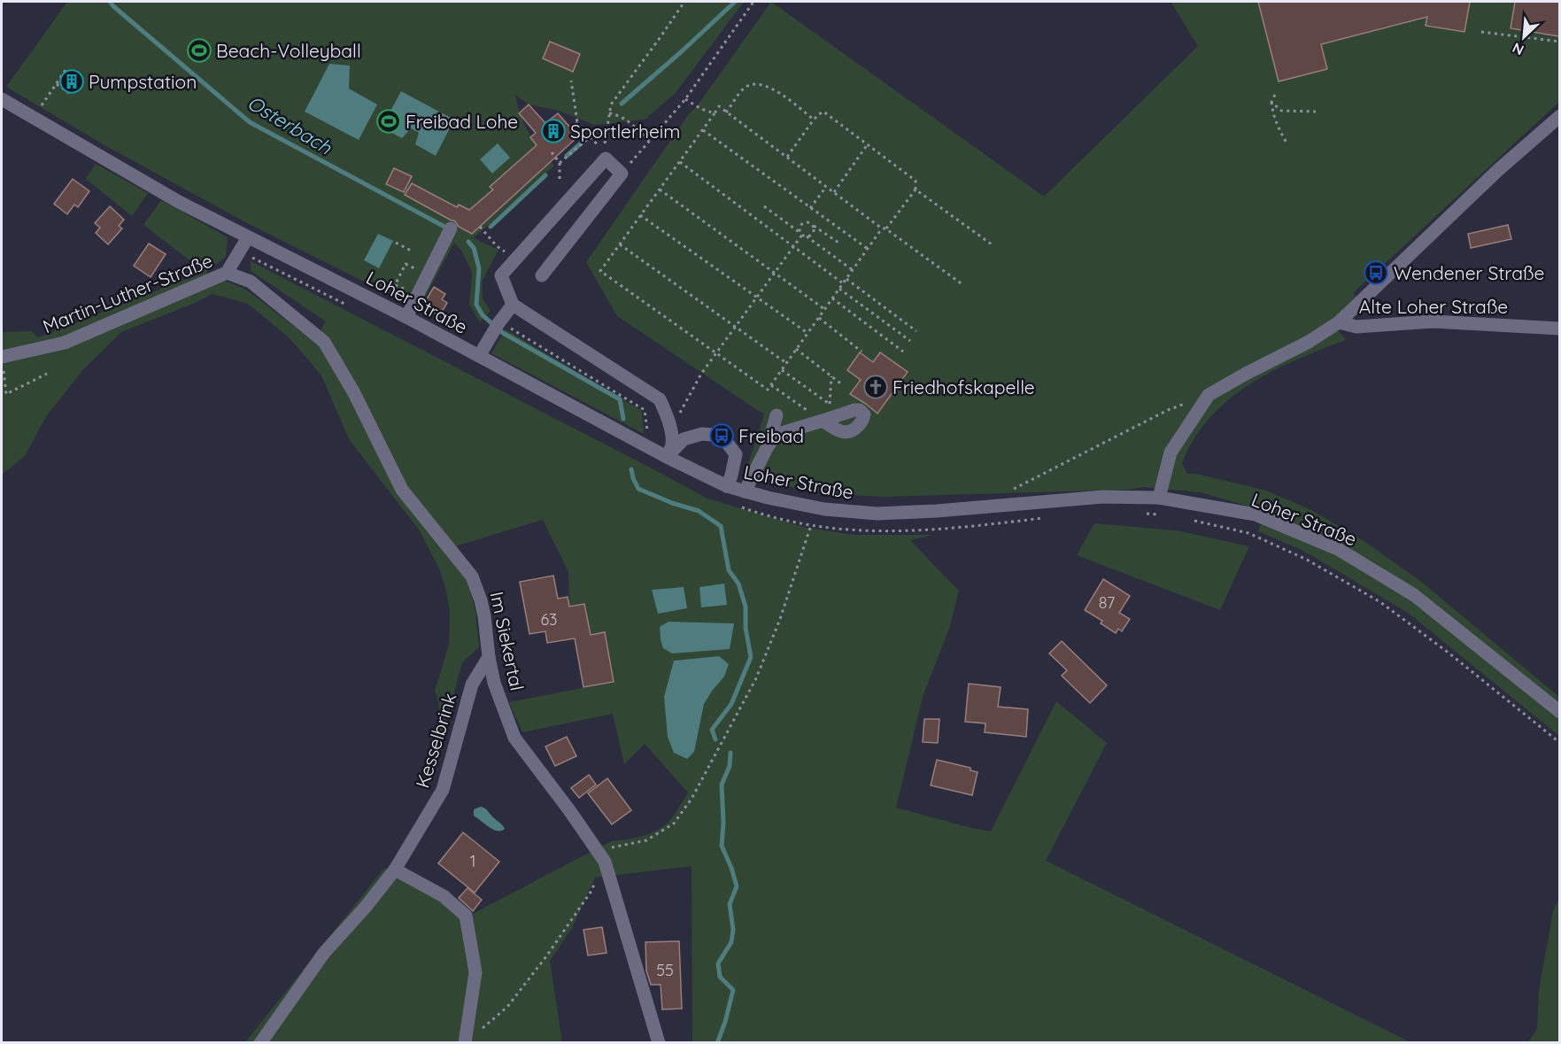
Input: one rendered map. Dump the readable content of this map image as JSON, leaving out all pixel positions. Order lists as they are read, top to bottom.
{
  "streets": {
    "street": [
      "Martin-Luther-Straße",
      "Loher Straße",
      "Alte Loher Straße",
      "Im Siekertal",
      "Kesselbrink"
    ]
  },
  "crossings": [
    ["Martin-Luther-Straße", "Loher Straße"],
    ["Martin-Luther-Straße", "Im Siekertal"],
    ["Im Siekertal", "Kesselbrink"]
  ],
  "water": ["Osterbach"],
  "places": {
    "sports": ["Beach-Volleyball", "Freibad Lohe"],
    "building": ["Pumpstation", "Sportlerheim"],
    "bus stop": ["Wendener Straße", "Freibad"],
    "church": ["Friedhofskapelle"]
  },
  "house_numbers": [
    "87",
    "63",
    "1",
    "55"
  ],
  "north": "bottom left"
}
